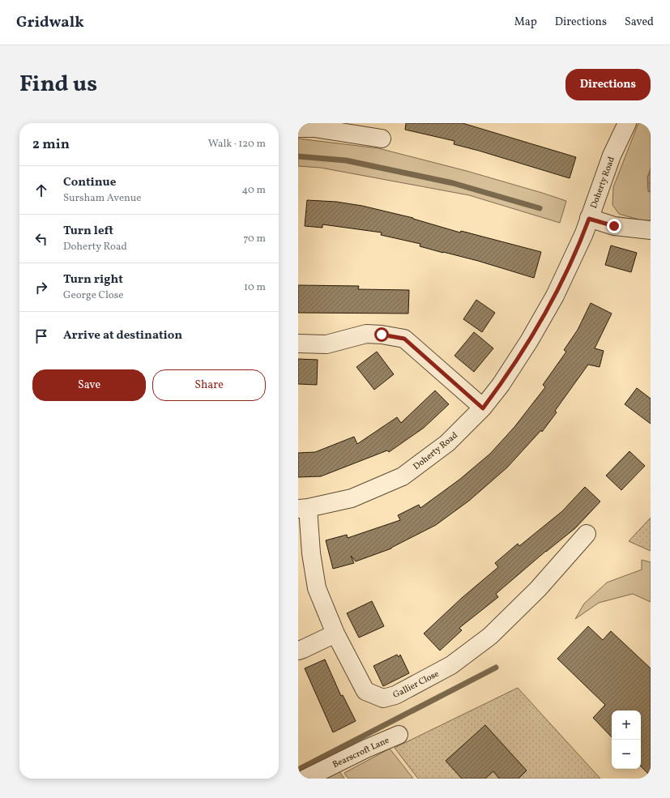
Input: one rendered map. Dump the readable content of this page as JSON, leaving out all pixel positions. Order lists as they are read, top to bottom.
{
  "streets": {
    "street": ["Doherty Road", "Gallier Close", "Bearscroft Lane"]
  },
  "crossings": [
    ["Doherty Road", "Gallier Close"]
  ],
  "page": {
    "header": "Gridwalk",
    "nav": ["Map", "Directions", "Saved"],
    "title": "Find us",
    "buttons": [
      "Directions",
      ["Save", "Share"]
    ],
    "heading": ["2 min", "Walk · 120 m"],
    "list": [
      ["Continue", "Sursham Avenue", "40 m"],
      ["Turn left", "Doherty Road", "70 m"],
      ["Turn right", "George Close", "10 m"],
      "Arrive at destination"
    ],
    "map_buttons": ["+", "−"]
  }
}
